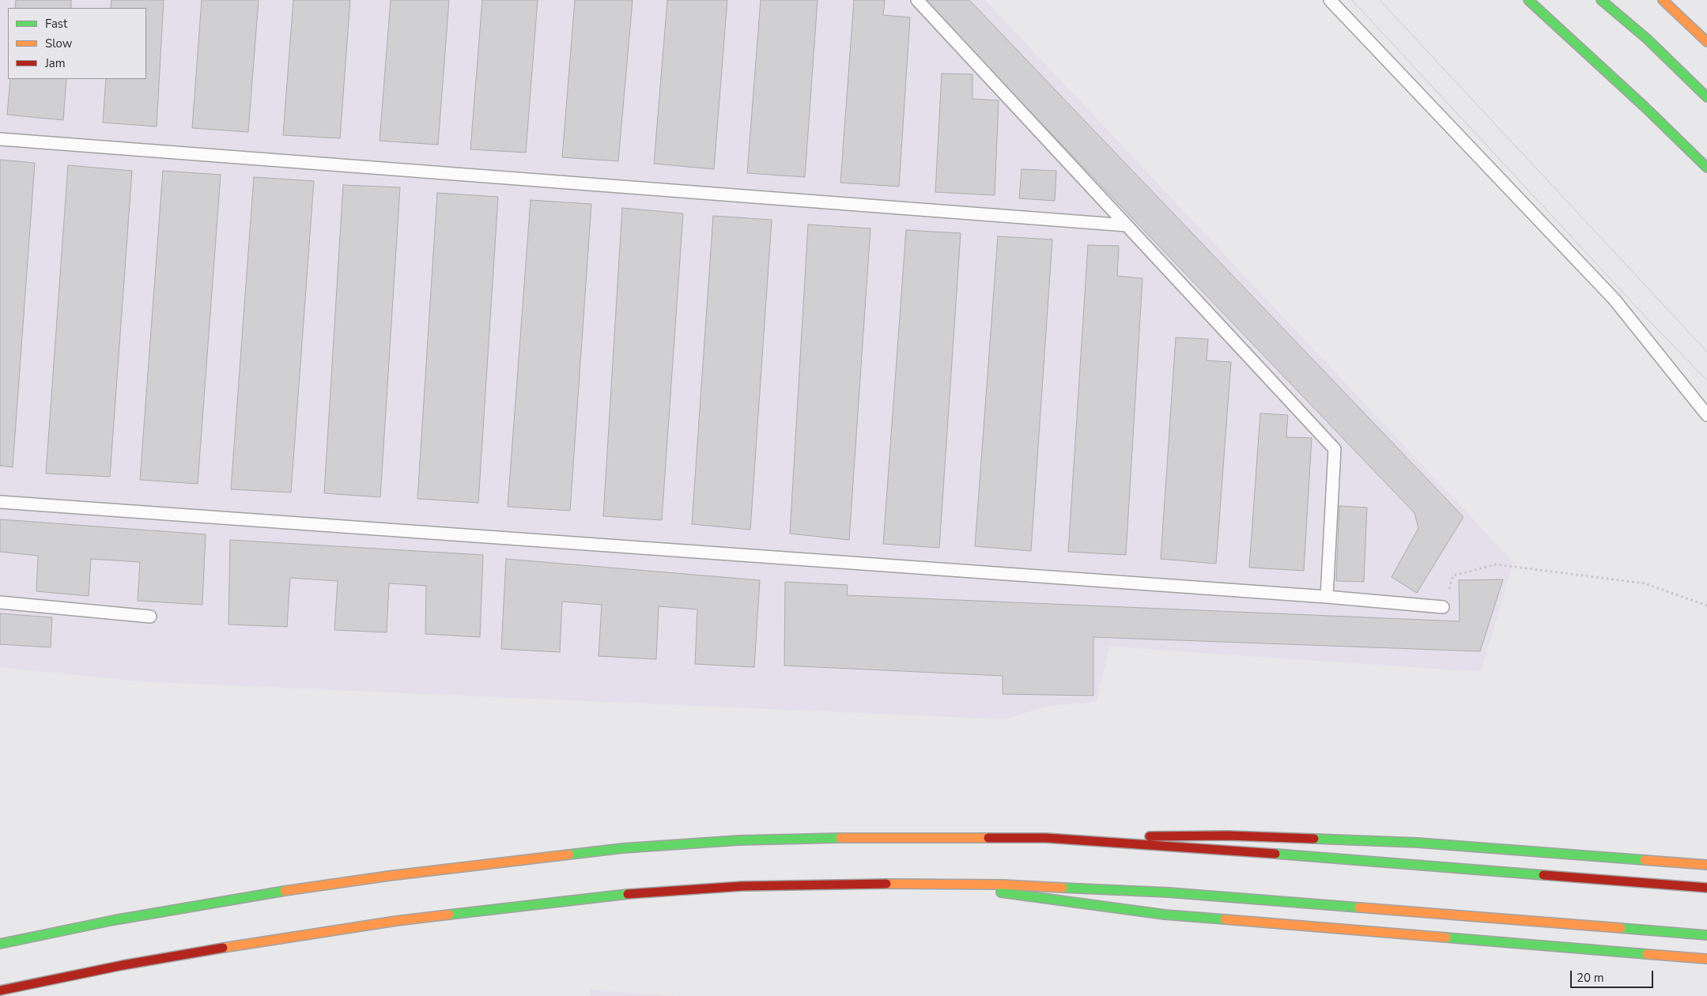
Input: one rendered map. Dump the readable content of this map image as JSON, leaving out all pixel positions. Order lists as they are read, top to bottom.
{
  "legend": ["Fast", "Slow", "Jam"],
  "scale_bar": "20 m"
}
